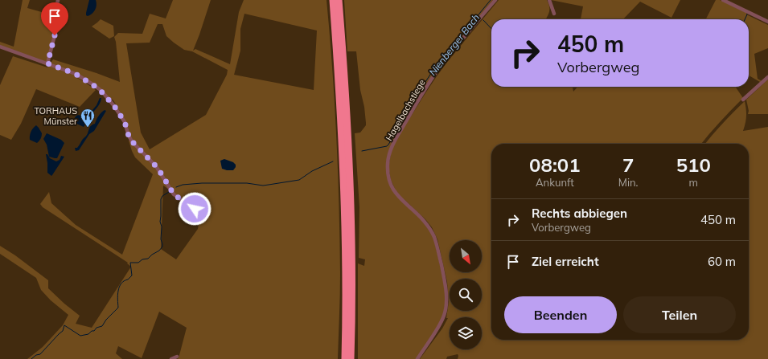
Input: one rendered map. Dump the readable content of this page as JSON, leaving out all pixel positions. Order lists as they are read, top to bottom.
{
  "streets": {
    "street": ["Hagelbachstiege"]
  },
  "water": ["Nienberger Bach"],
  "places": {
    "restaurant": ["TORHAUS Münster"]
  },
  "north": "bottom right",
  "page": {
    "turn": ["450 m", "Vorbergweg"],
    "eta": [
      "08:01",
      "Ankunft",
      "7",
      "Min.",
      "510",
      "m"
    ],
    "list": [
      {
        "name": "Rechts abbiegen",
        "note": "Vorbergweg",
        "value": "450 m"
      },
      {
        "name": "Ziel erreicht",
        "value": "60 m"
      }
    ],
    "buttons": ["Beenden", "Teilen"]
  }
}
